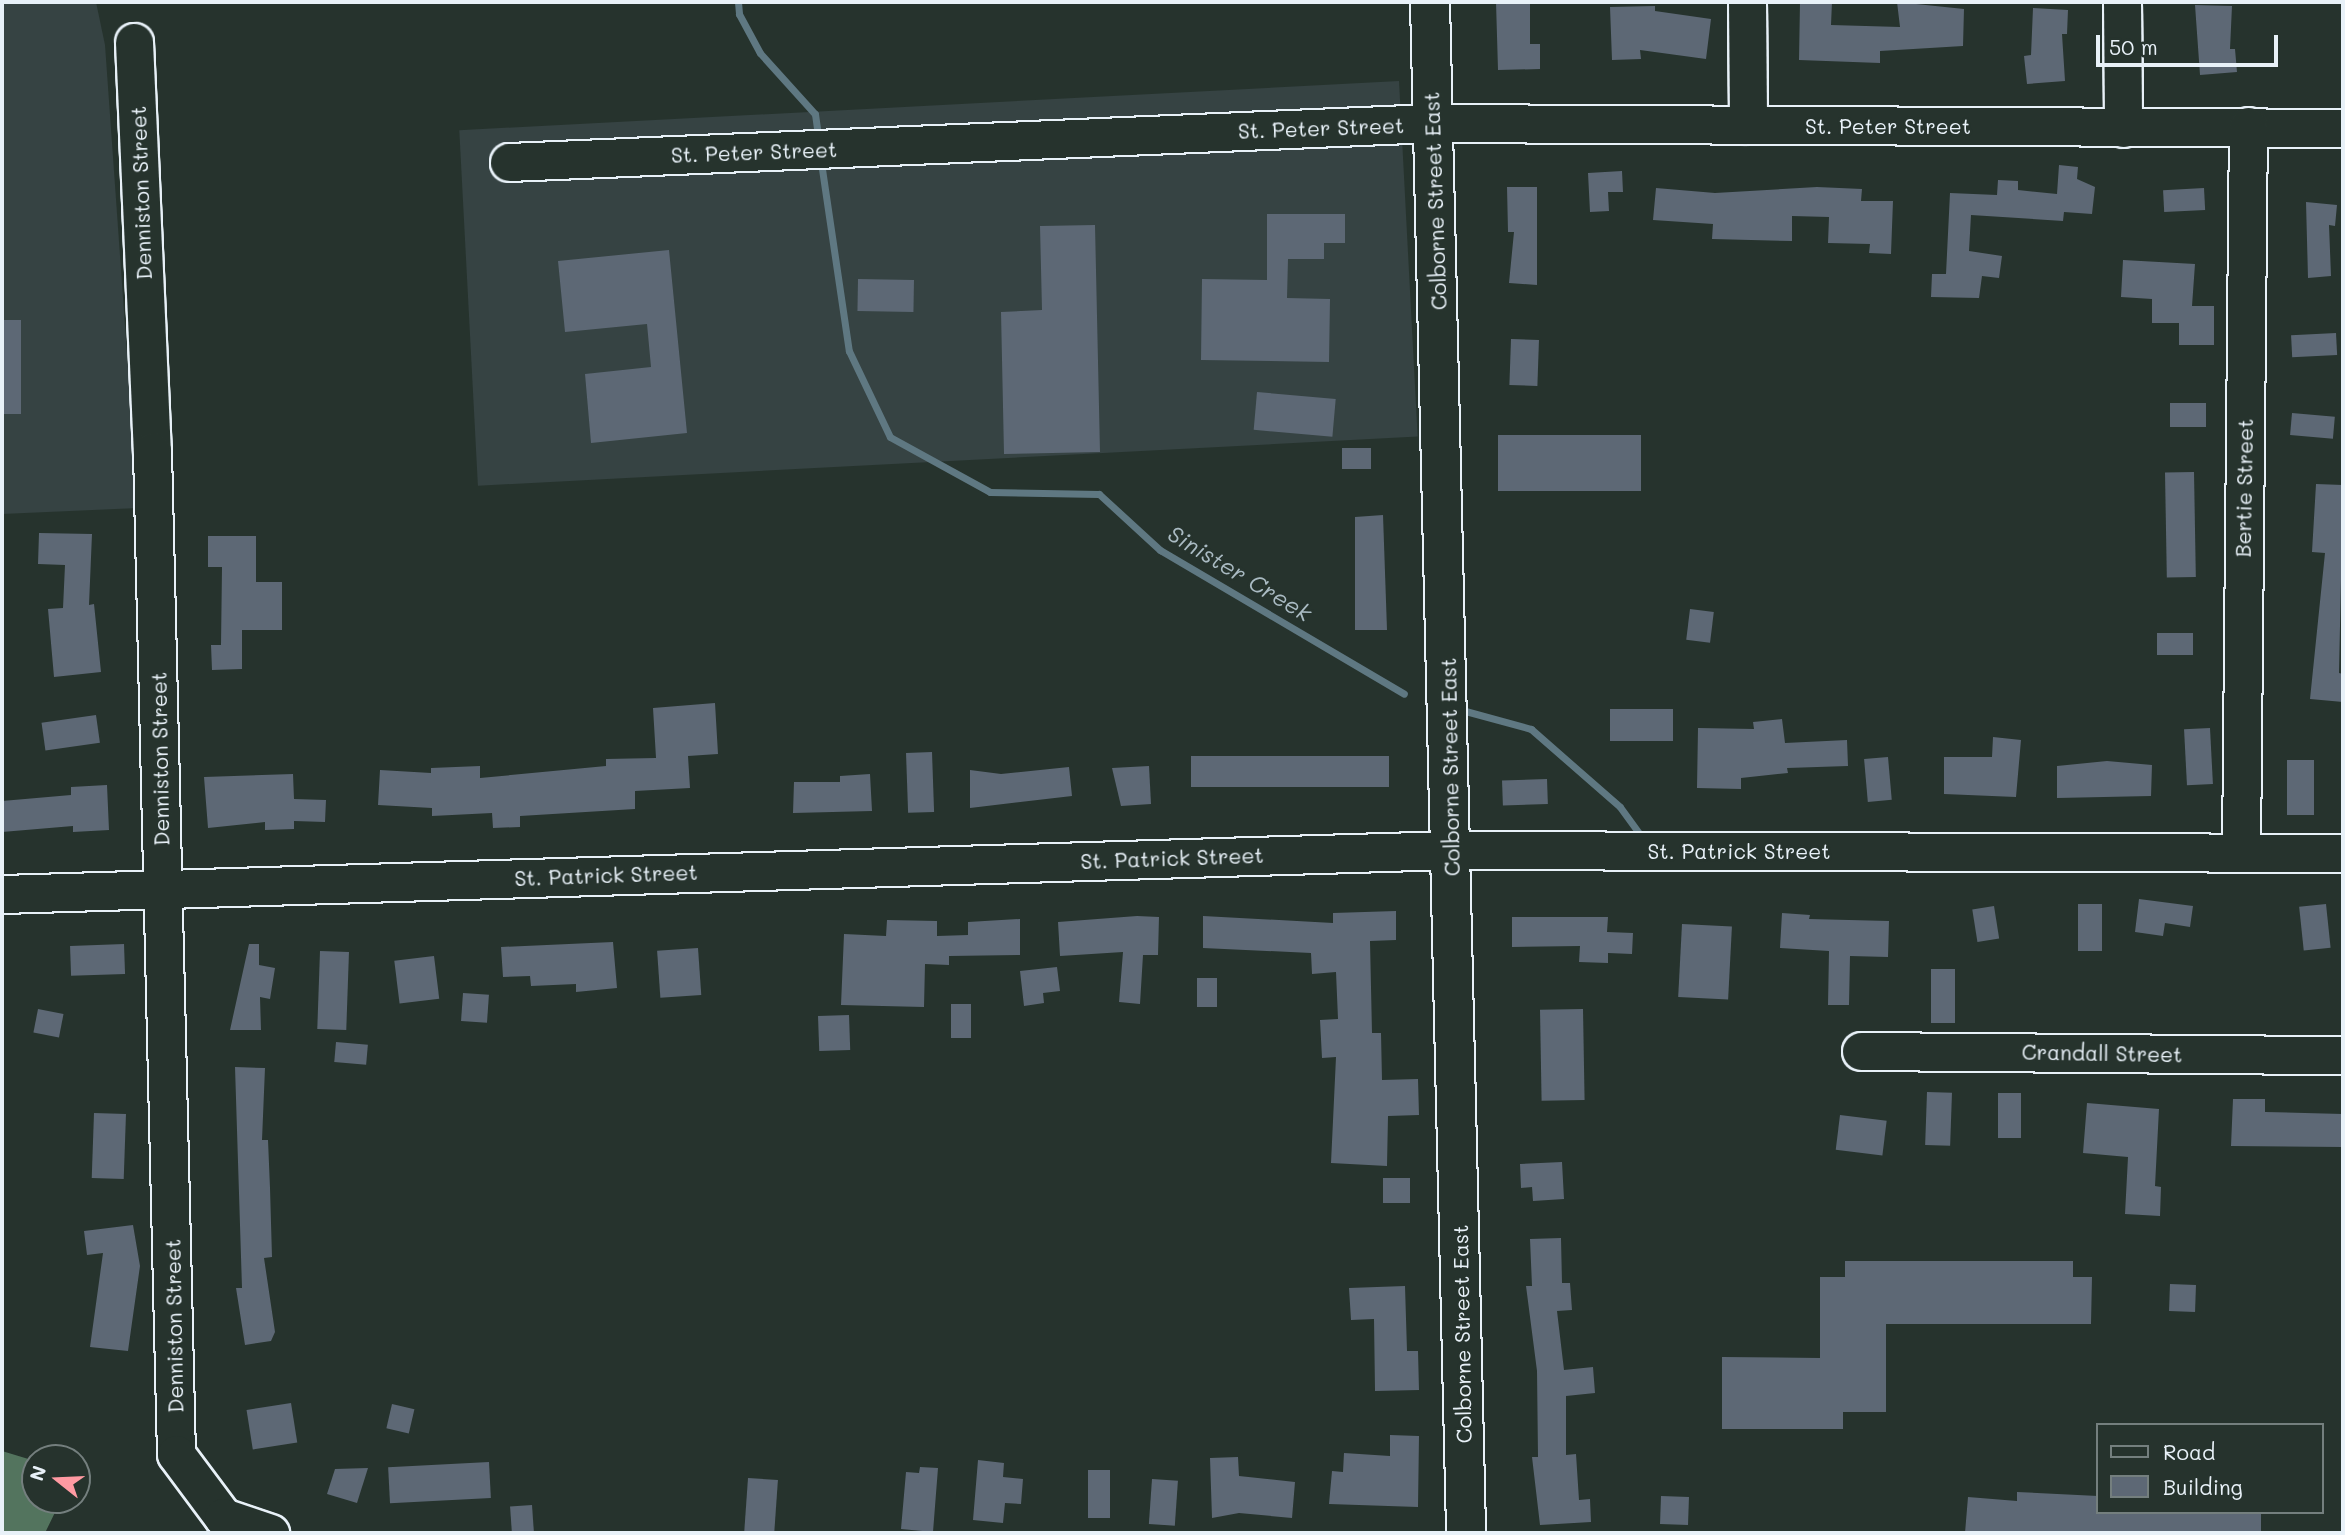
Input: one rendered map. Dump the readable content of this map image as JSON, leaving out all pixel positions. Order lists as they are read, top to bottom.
{
  "streets": {
    "main road": ["Colborne Street East"],
    "street": [
      "St. Peter Street",
      "Denniston Street",
      "Bertie Street",
      "St. Patrick Street",
      "Crandall Street"
    ]
  },
  "crossings": [
    ["St. Peter Street", "Colborne Street East"],
    ["St. Peter Street", "Bertie Street"],
    ["Denniston Street", "St. Patrick Street"],
    ["Colborne Street East", "St. Patrick Street"],
    ["Bertie Street", "St. Patrick Street"]
  ],
  "water": ["Sinister Creek"],
  "legend": ["Road", "Building"],
  "scale_bar": "50 m",
  "north": "left"
}
